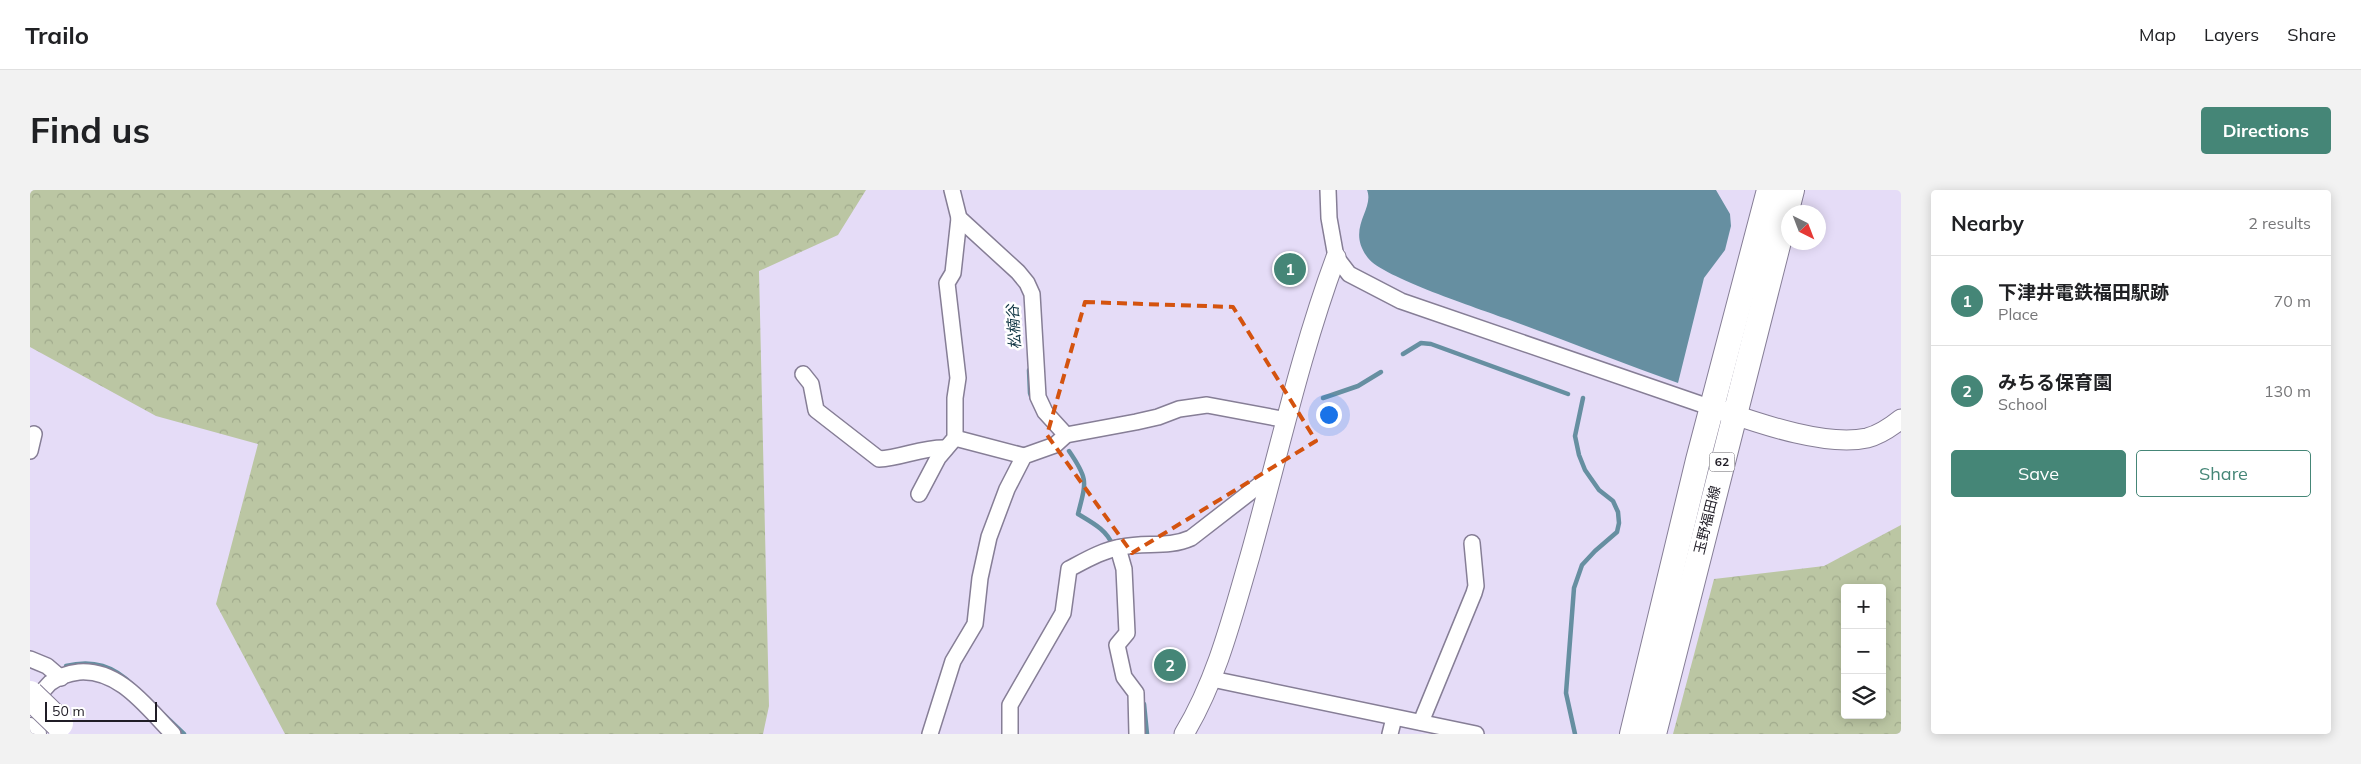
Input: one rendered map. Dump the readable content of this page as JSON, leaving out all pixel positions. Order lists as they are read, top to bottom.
{
  "streets": {
    "main road": ["62", "玉野福田線"]
  },
  "water": ["松楠谷"],
  "scale_bar": "50 m",
  "north": "bottom right",
  "page": {
    "header": "Trailo",
    "nav": ["Map", "Layers", "Share"],
    "buttons": [
      "Directions",
      ["Save", "Share"]
    ],
    "title": "Find us",
    "heading": ["Nearby", "2 results"],
    "pins": ["1", "2"],
    "list": [
      {
        "mark": "1",
        "name": "下津井電鉄福田駅跡",
        "note": "Place",
        "value": "70 m"
      },
      {
        "mark": "2",
        "name": "みちる保育園",
        "note": "School",
        "value": "130 m"
      }
    ],
    "map_buttons": ["+", "−"],
    "scale": "50 m"
  }
}
